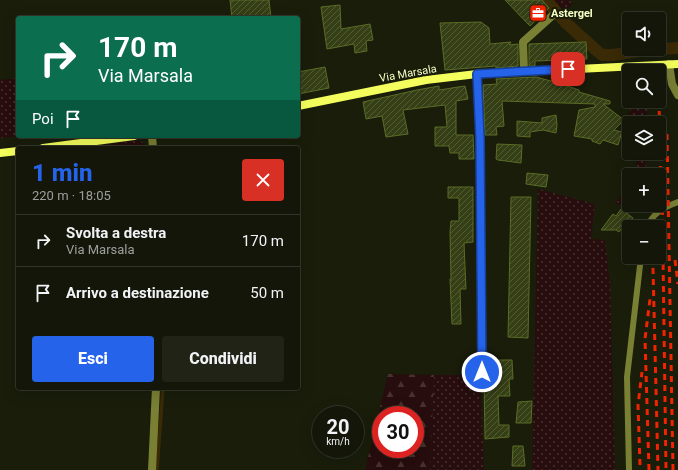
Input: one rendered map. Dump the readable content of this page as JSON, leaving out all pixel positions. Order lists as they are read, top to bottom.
{
  "streets": {
    "street": ["Via Marsala"]
  },
  "places": {
    "office": ["Astergel"]
  },
  "page": {
    "map_buttons": ["+", "−"],
    "turn": ["170 m", "Via Marsala"],
    "then": "Poi",
    "heading": ["1 min", "220 m · 18:05"],
    "list": [
      {
        "name": "Svolta a destra",
        "note": "Via Marsala",
        "value": "170 m"
      },
      {
        "name": "Arrivo a destinazione",
        "value": "50 m"
      }
    ],
    "buttons": ["Esci", "Condividi"],
    "speed": "20 km/h",
    "limit": "30"
  }
}
